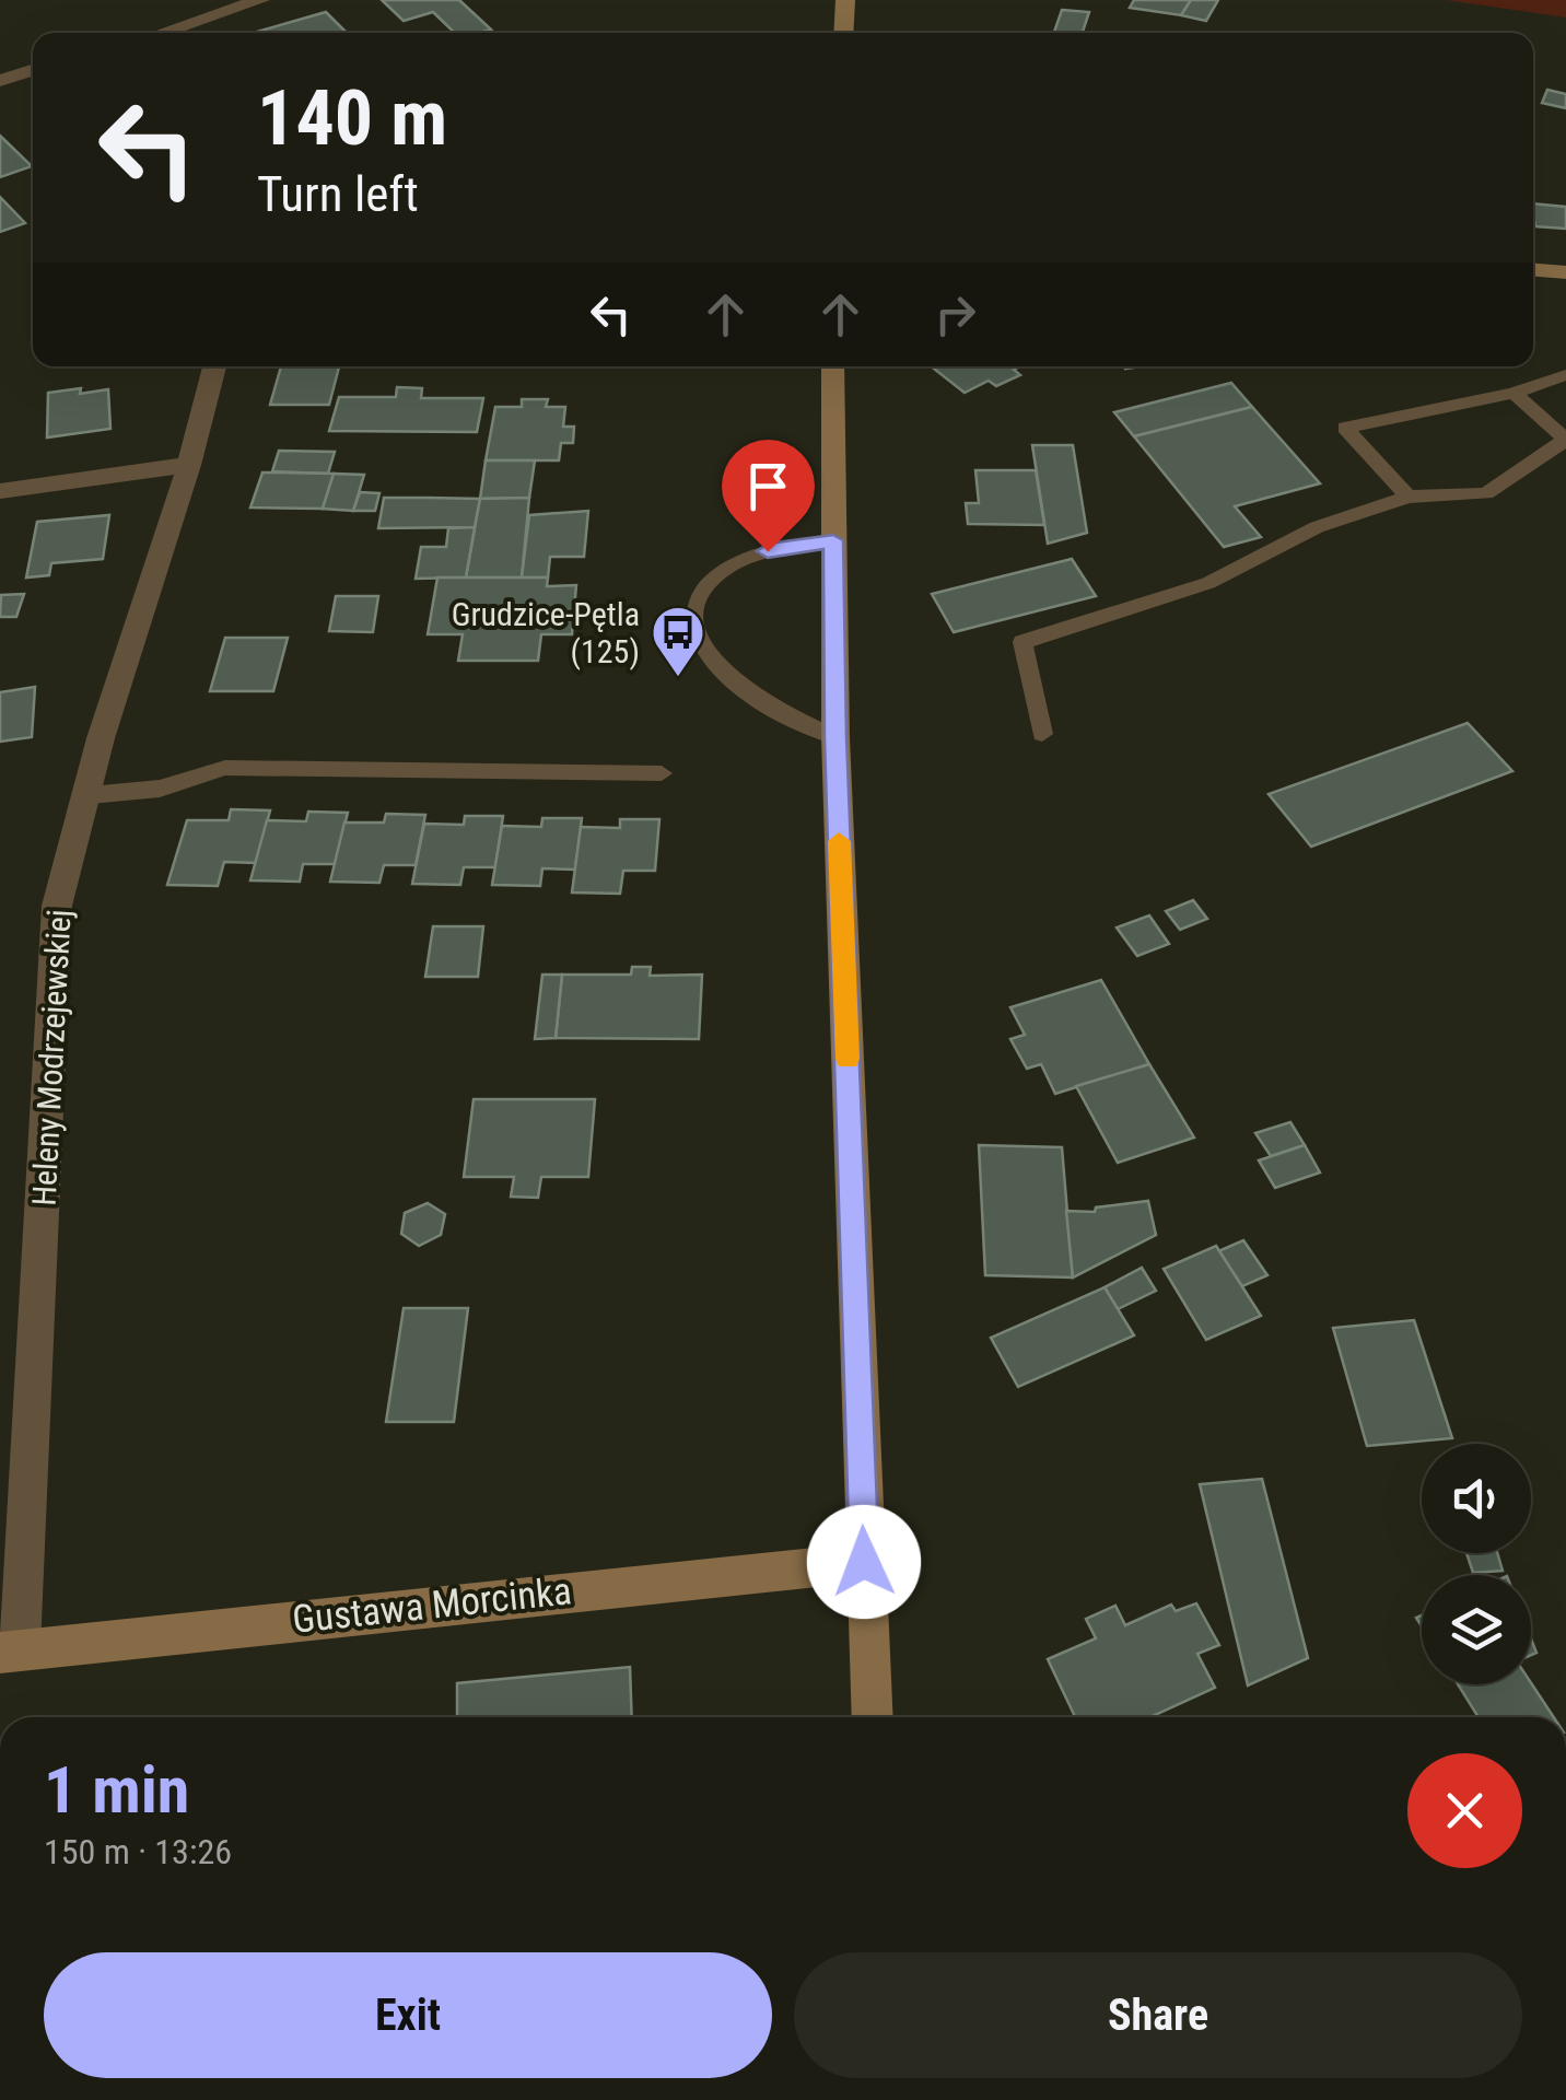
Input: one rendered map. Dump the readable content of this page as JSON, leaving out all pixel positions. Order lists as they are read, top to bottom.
{
  "streets": {
    "main road": ["Gustawa Morcinka"],
    "street": ["Heleny Modrzejewskiej"]
  },
  "crossings": [
    ["Heleny Modrzejewskiej", "Gustawa Morcinka"]
  ],
  "places": {
    "bus stop": ["Grudzice-Pętla (125)"]
  },
  "page": {
    "turn": ["140 m", "Turn left"],
    "heading": ["1 min", "150 m · 13:26"],
    "buttons": ["Exit", "Share"]
  }
}
